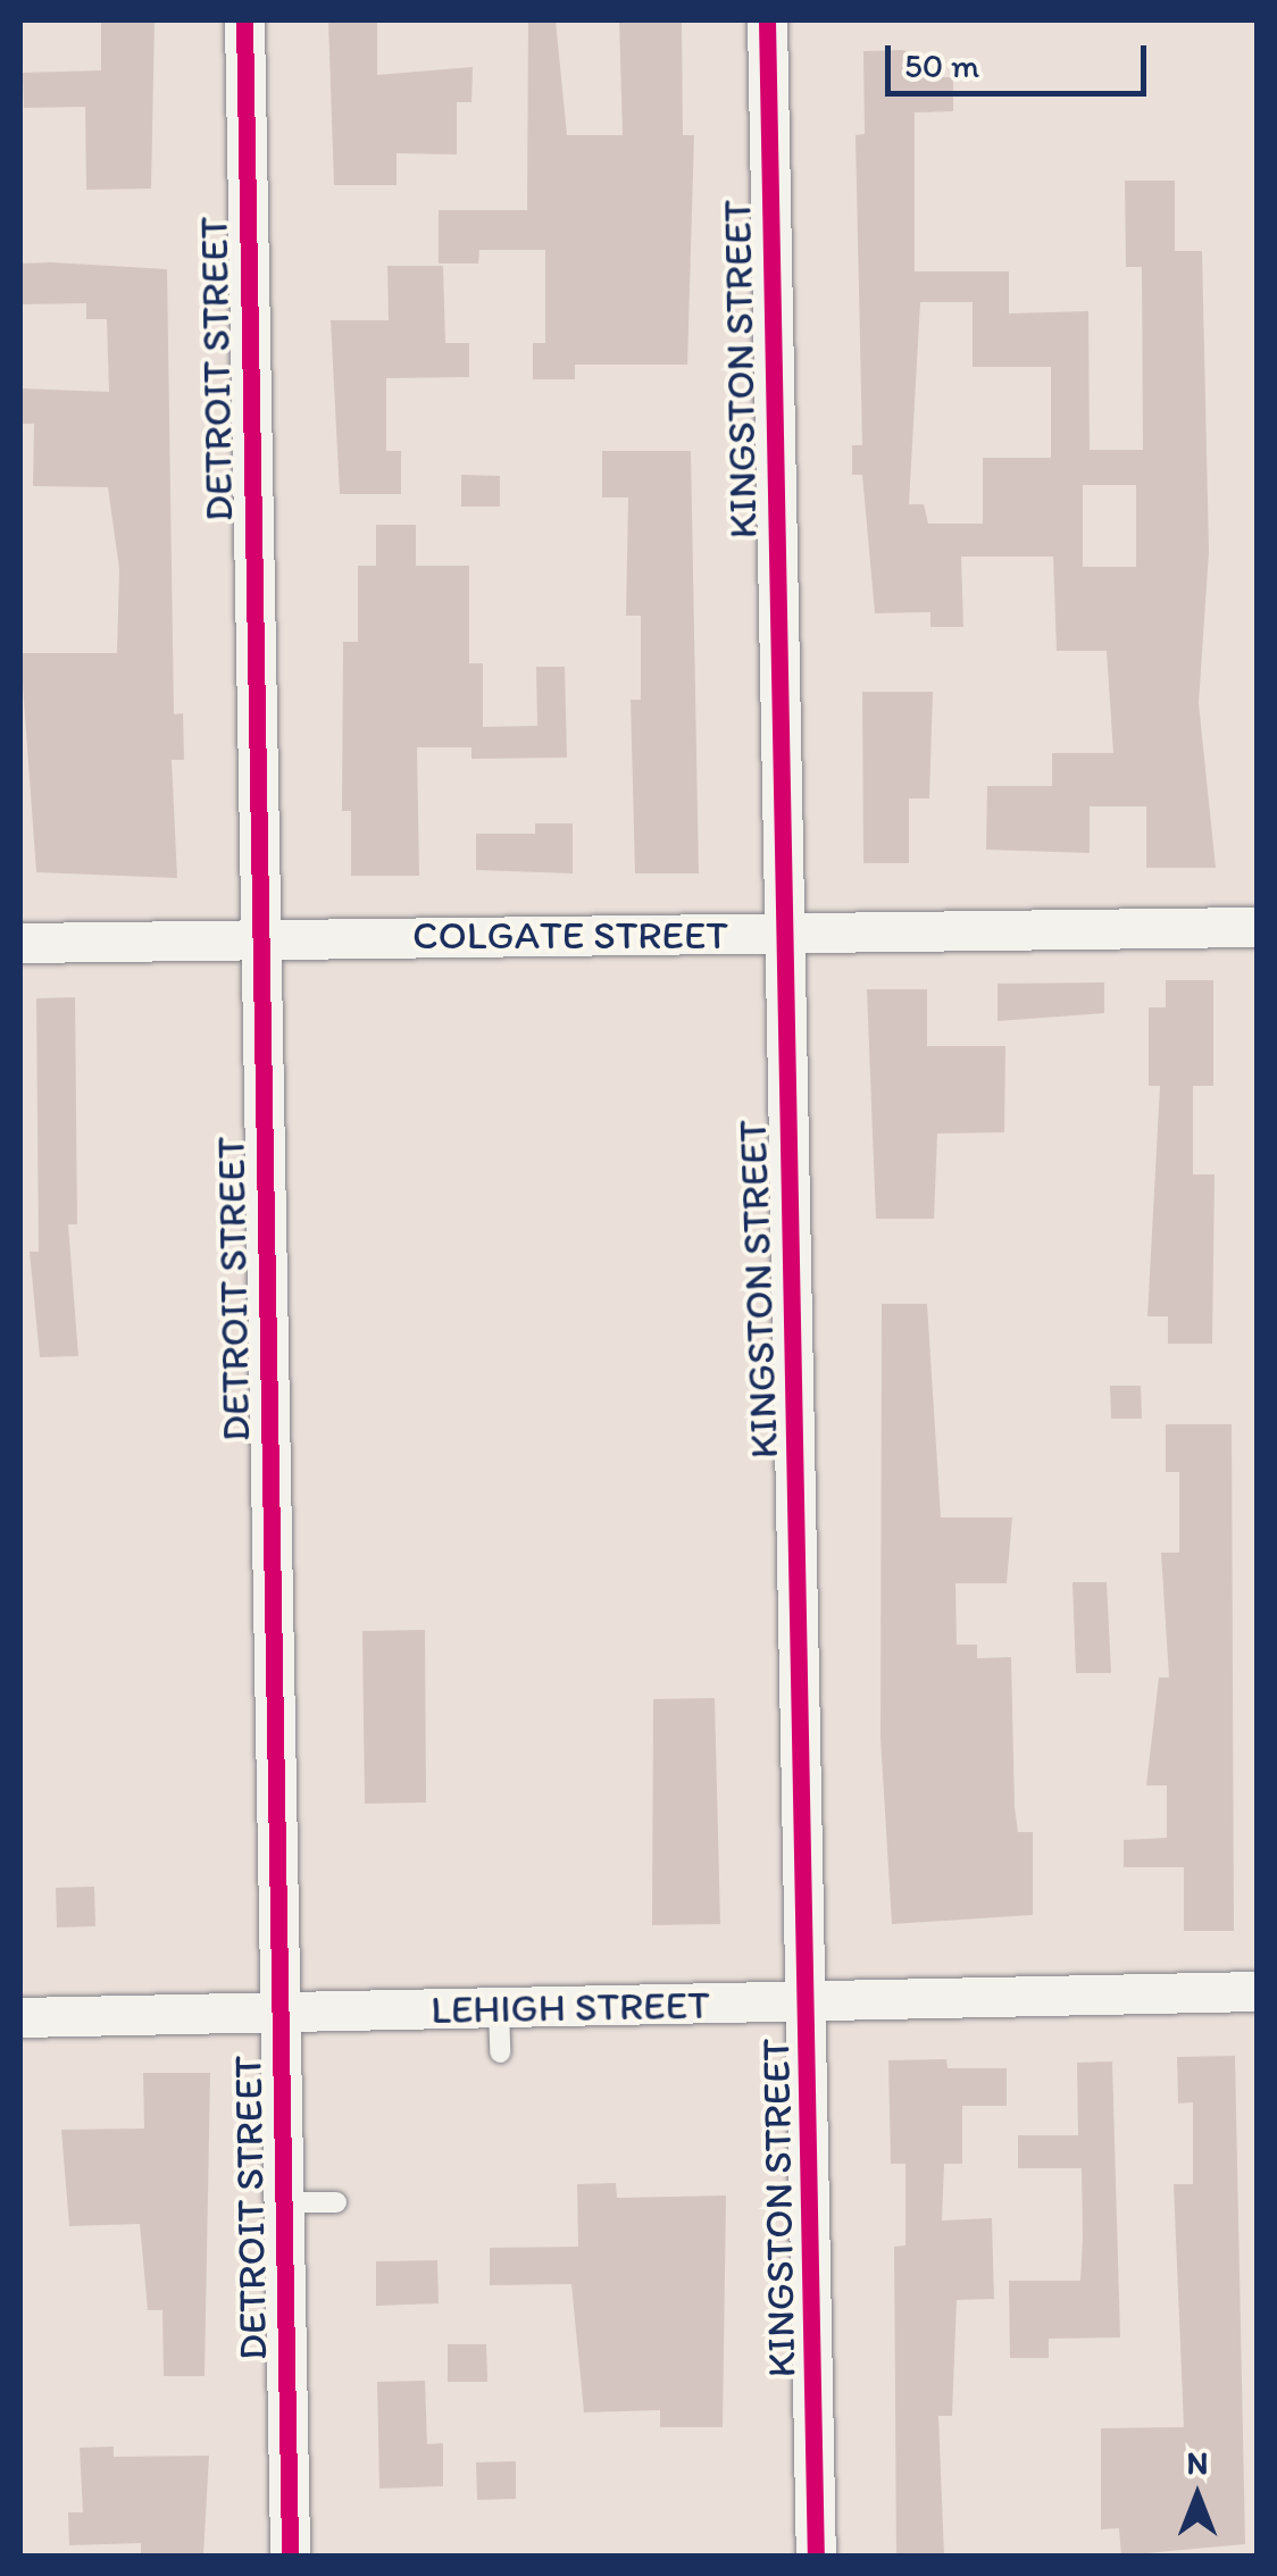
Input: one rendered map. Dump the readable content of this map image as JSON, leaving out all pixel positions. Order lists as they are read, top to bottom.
{
  "streets": {
    "street": [
      "DETROIT STREET",
      "KINGSTON STREET",
      "COLGATE STREET",
      "LEHIGH STREET"
    ]
  },
  "crossings": [
    ["DETROIT STREET", "COLGATE STREET"],
    ["DETROIT STREET", "LEHIGH STREET"],
    ["KINGSTON STREET", "COLGATE STREET"],
    ["KINGSTON STREET", "LEHIGH STREET"]
  ],
  "scale_bar": "50 m",
  "north": "top"
}
